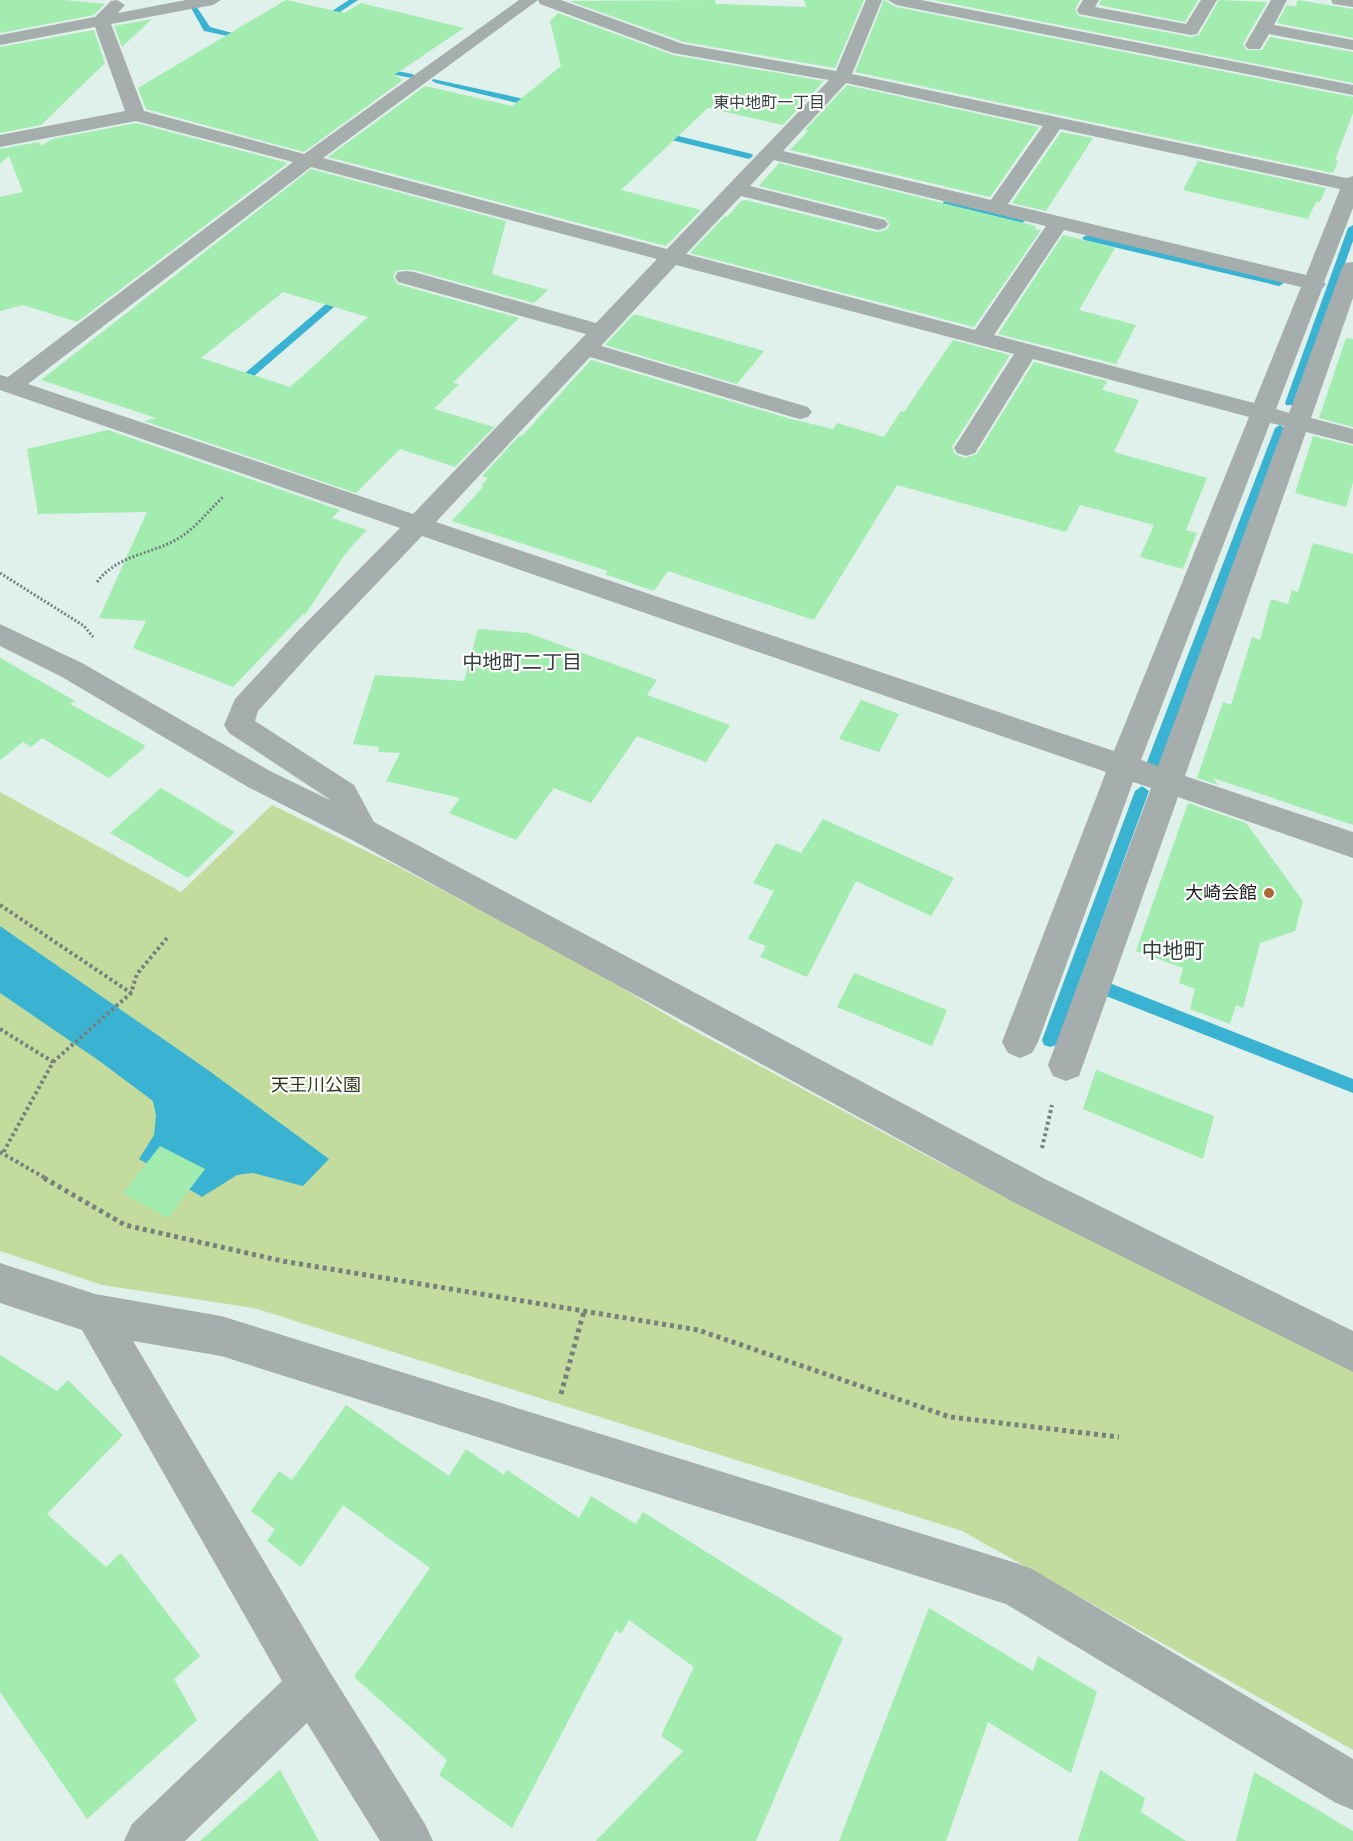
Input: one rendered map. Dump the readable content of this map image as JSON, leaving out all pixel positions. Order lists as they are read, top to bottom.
{
  "districts": ["東中地町一丁目", "中地町二丁目", "中地町"],
  "parks": ["天王川公園"],
  "places": ["大崎会館"]
}
